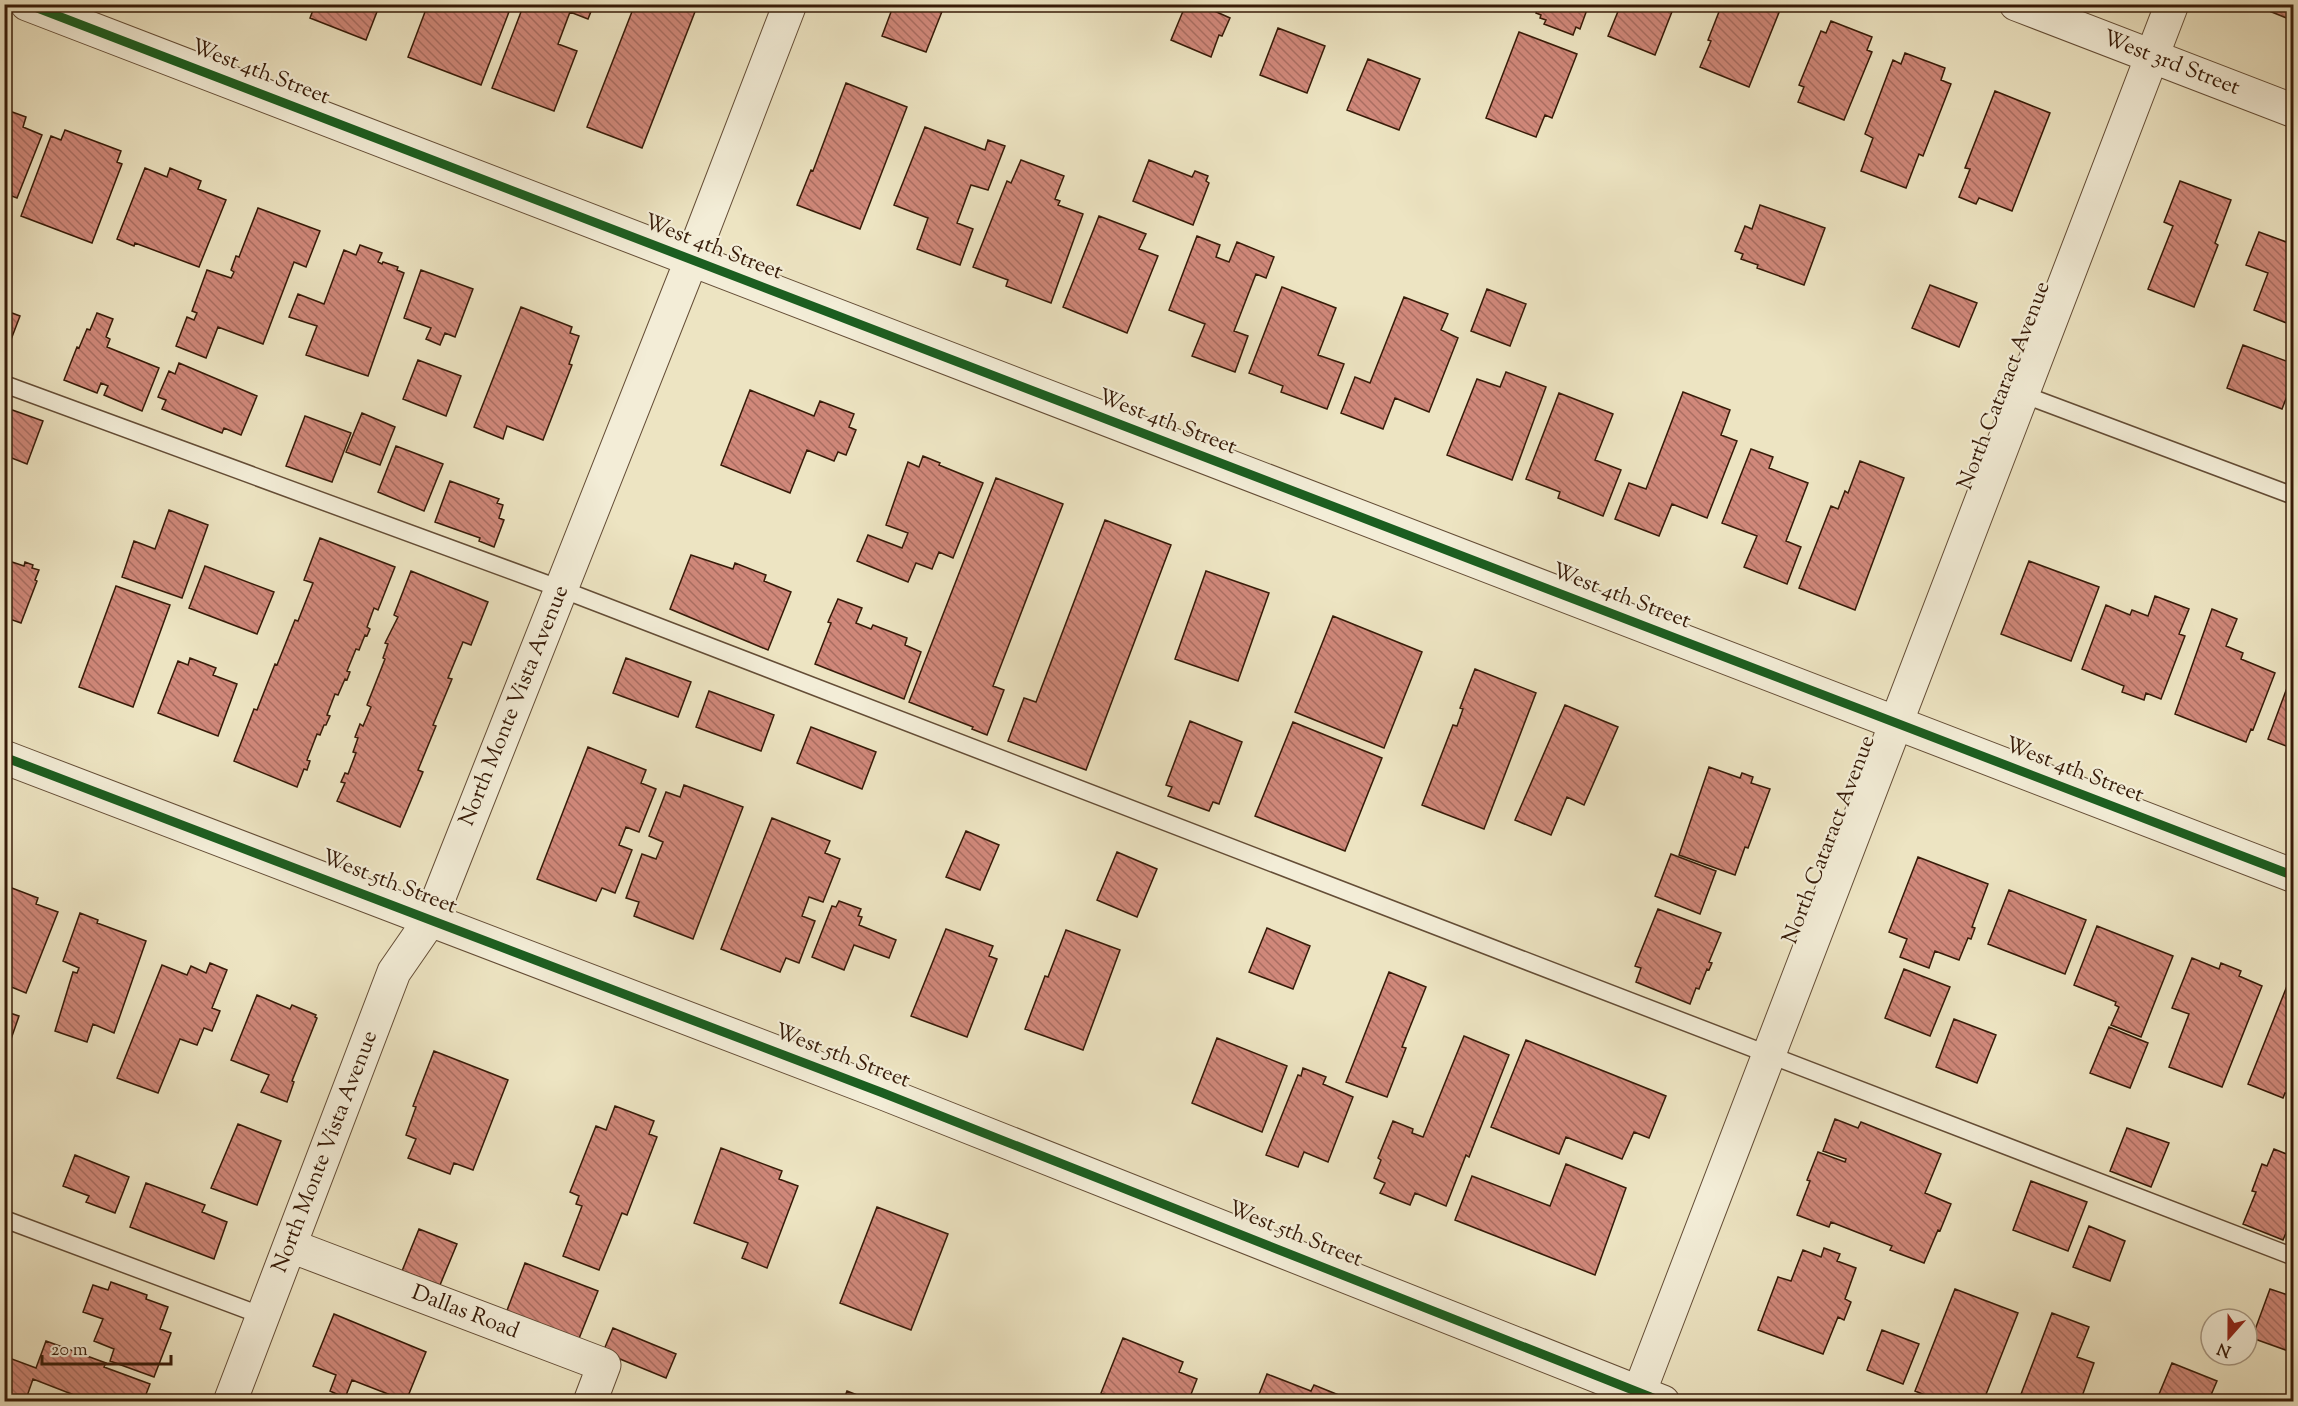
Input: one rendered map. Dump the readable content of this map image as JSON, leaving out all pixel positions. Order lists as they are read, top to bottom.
{
  "streets": {
    "street": [
      "West 3rd Street",
      "West 4th Street",
      "North Cataract Avenue",
      "North Monte Vista Avenue",
      "West 5th Street",
      "Dallas Road"
    ]
  },
  "crossings": [
    ["West 3rd Street", "North Cataract Avenue"],
    ["West 4th Street", "North Cataract Avenue"],
    ["West 4th Street", "North Monte Vista Avenue"],
    ["North Cataract Avenue", "West 5th Street"],
    ["North Monte Vista Avenue", "West 5th Street"],
    ["North Monte Vista Avenue", "Dallas Road"]
  ],
  "scale_bar": "20 m",
  "north": "bottom"
}
